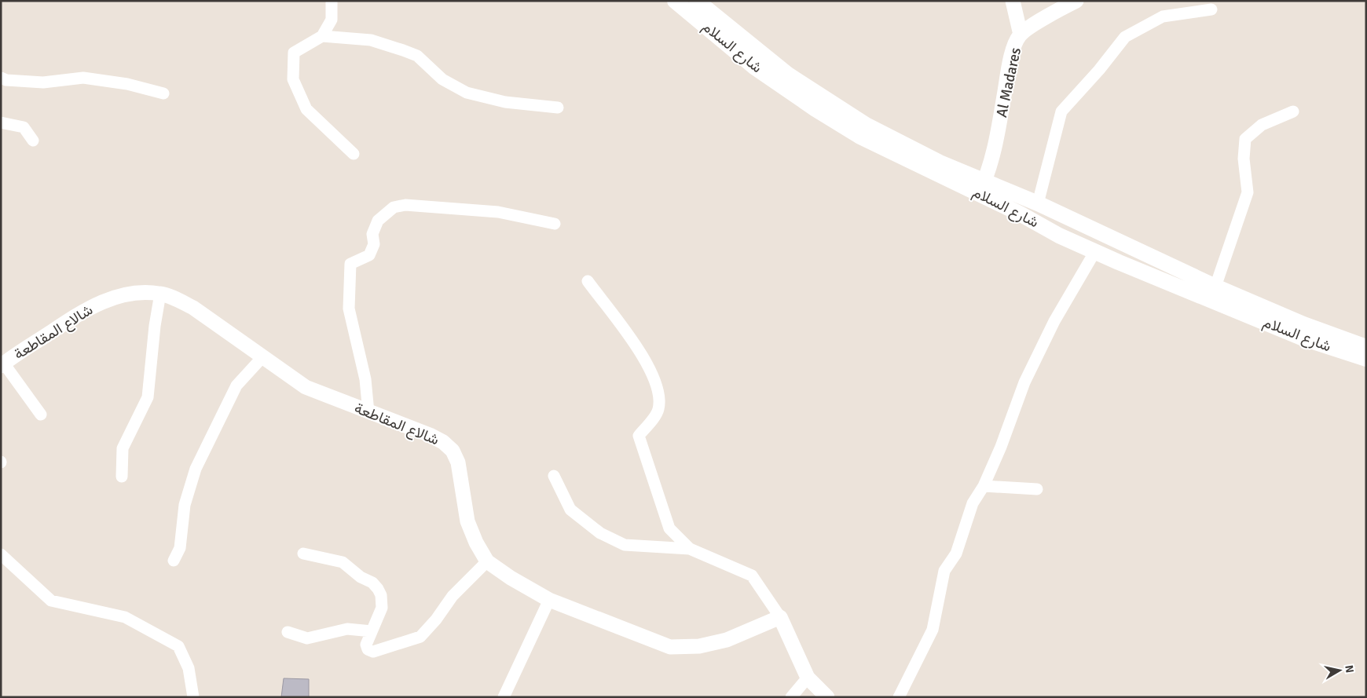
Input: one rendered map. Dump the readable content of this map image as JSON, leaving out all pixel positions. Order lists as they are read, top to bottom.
{
  "streets": {
    "main road": ["شارع السلام"],
    "street": ["Al Madares", "شالاع المقاطعة"]
  },
  "crossings": [
    ["شارع السلام", "Al Madares"]
  ],
  "north": "right"
}
